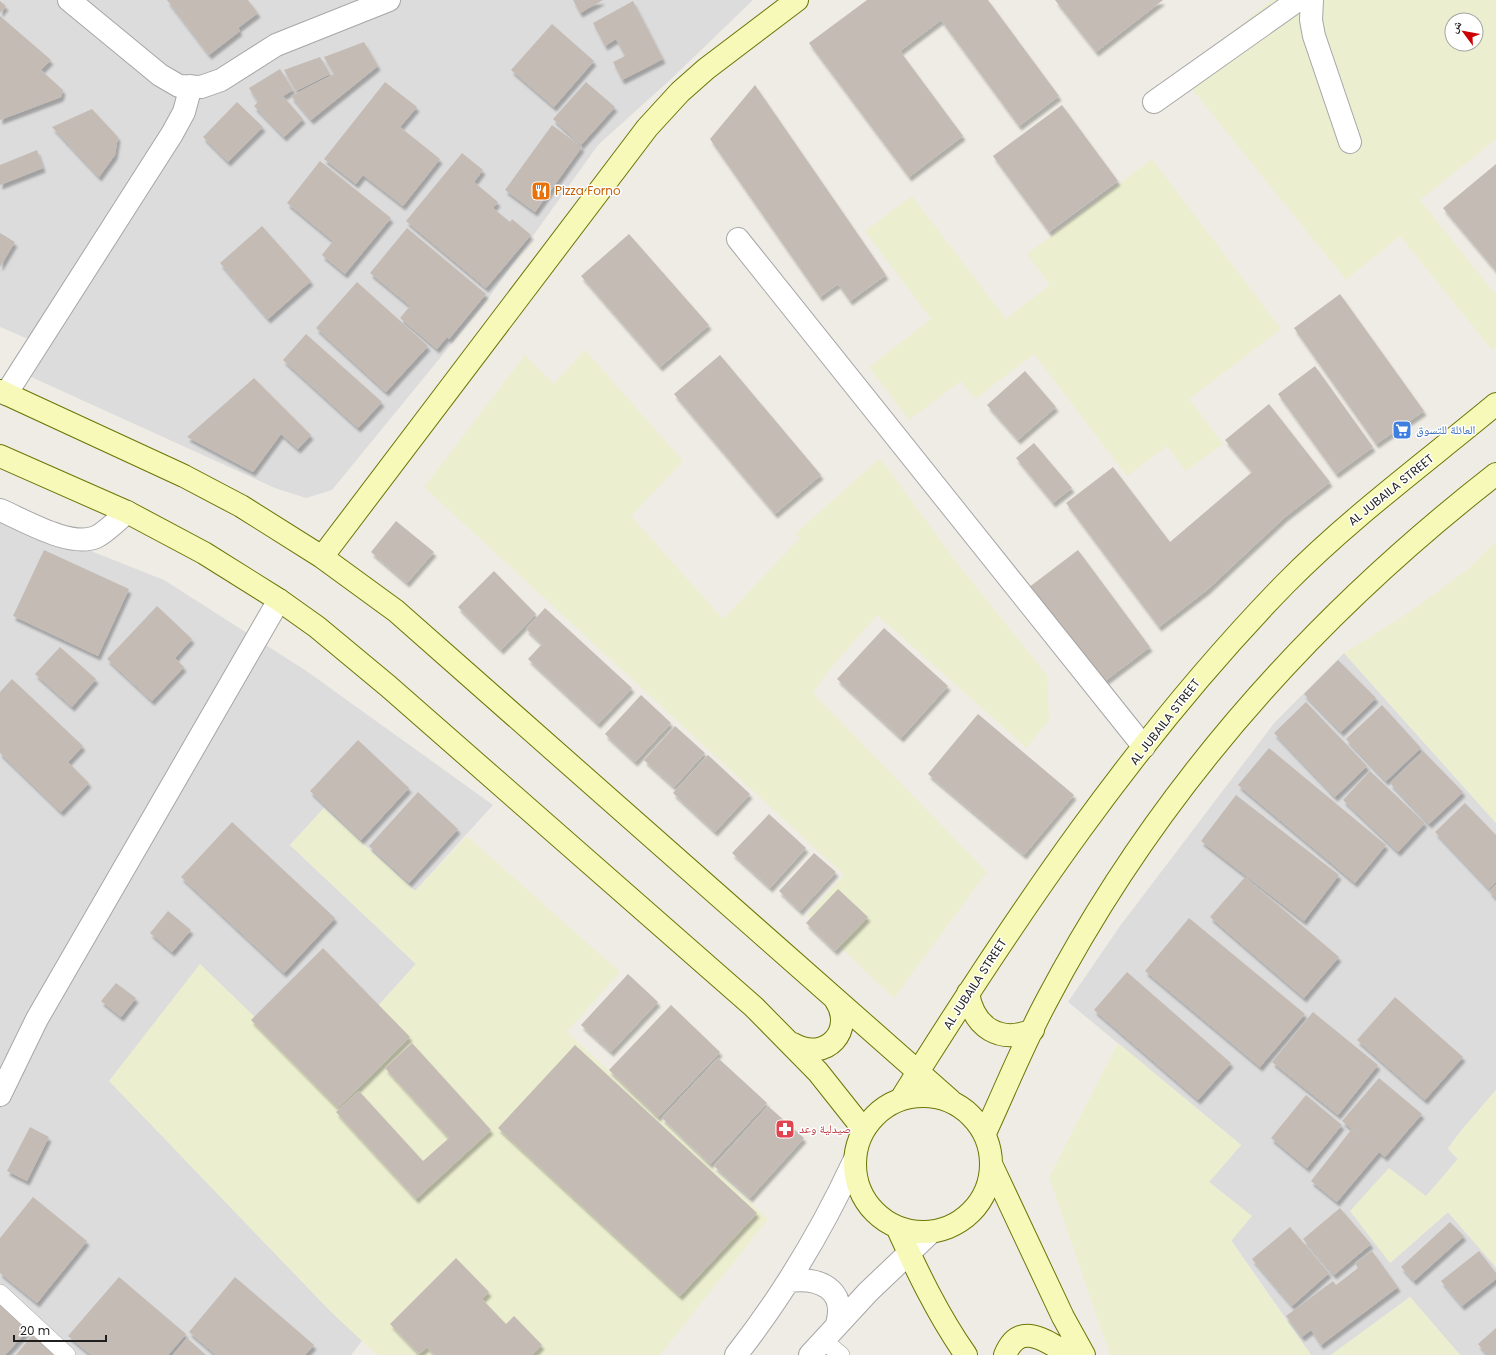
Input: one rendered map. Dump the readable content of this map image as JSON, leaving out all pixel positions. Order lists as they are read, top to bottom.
{
  "streets": {
    "main road": ["AL JUBAILA STREET"]
  },
  "places": {
    "restaurant": ["Pizza Forno"],
    "supermarket": ["العائلة للتسوق"],
    "pharmacy": ["صيدلية وعد"]
  },
  "scale_bar": "20 m",
  "north": "top left"
}
